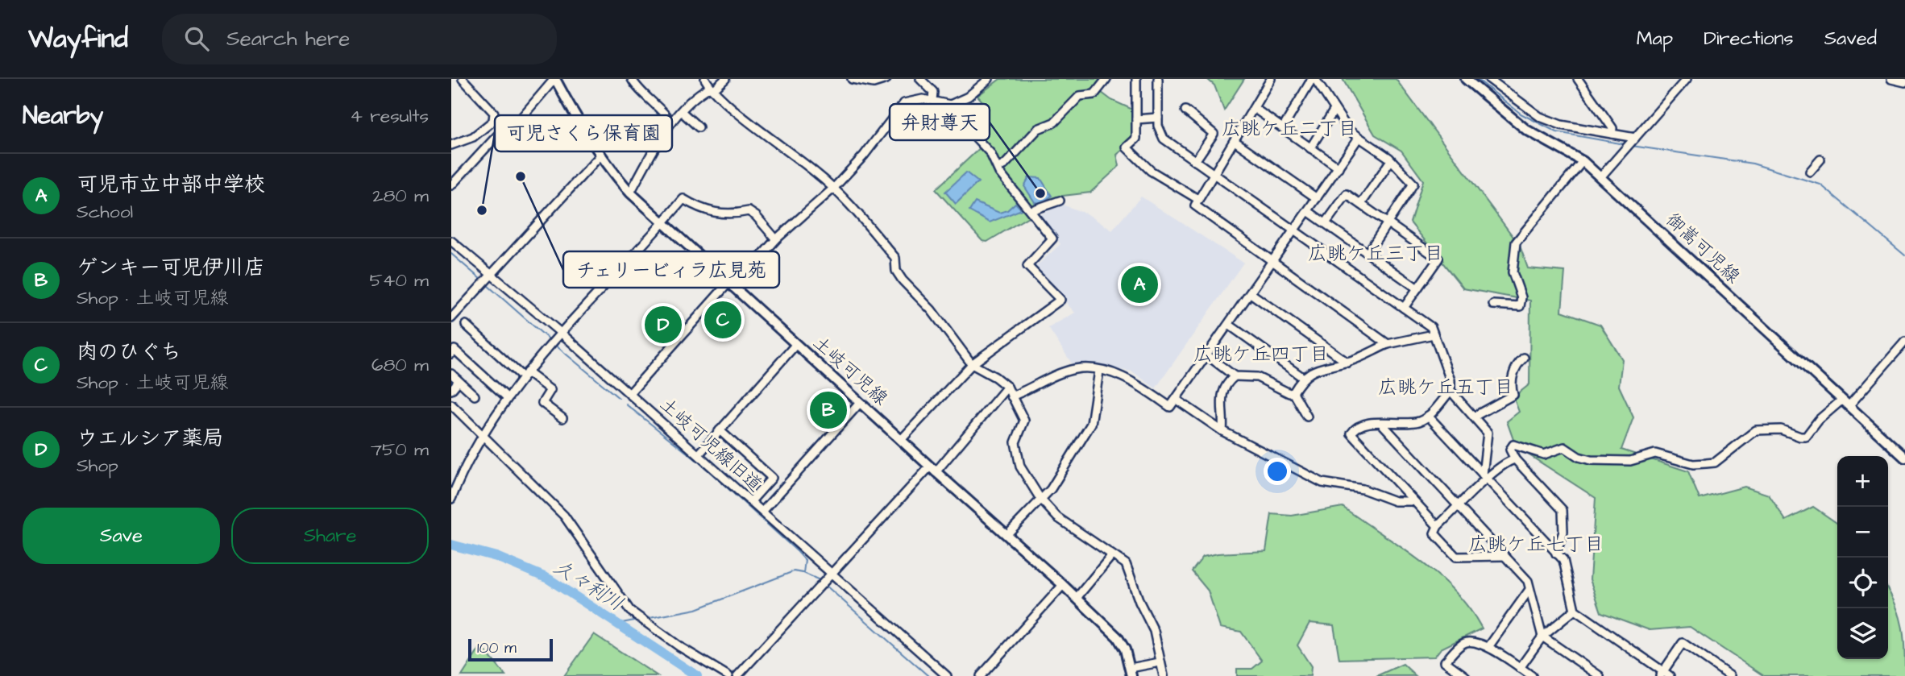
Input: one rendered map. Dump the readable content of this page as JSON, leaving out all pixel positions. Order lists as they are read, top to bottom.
{
  "streets": {
    "main road": ["御嵩可児線", "土岐可児線"],
    "street": ["土岐可児線旧道"]
  },
  "districts": [
    "広眺ケ丘二丁目",
    "広眺ケ丘三丁目",
    "広眺ケ丘四丁目",
    "広眺ケ丘五丁目",
    "広眺ケ丘七丁目"
  ],
  "water": ["久々利川"],
  "places": ["チェリービィラ広見苑", "弁財尊天", "可児さくら保育園"],
  "scale_bar": "100 m",
  "page": {
    "header": "Wayfind",
    "search": "Search here",
    "nav": ["Map", "Directions", "Saved"],
    "heading": ["Nearby", "4 results"],
    "list": [
      {
        "mark": "A",
        "name": "可児市立中部中学校",
        "note": "School",
        "value": "280 m"
      },
      {
        "mark": "B",
        "name": "ゲンキー可児伊川店",
        "note": "Shop · 土岐可児線",
        "value": "540 m"
      },
      {
        "mark": "C",
        "name": "肉のひぐち",
        "note": "Shop · 土岐可児線",
        "value": "680 m"
      },
      {
        "mark": "D",
        "name": "ウエルシア薬局",
        "note": "Shop",
        "value": "750 m"
      }
    ],
    "pins": [
      "A",
      "C",
      "D",
      "B"
    ],
    "map_buttons": ["+", "−"],
    "buttons": ["Save", "Share"],
    "scale": "100 m"
  }
}
